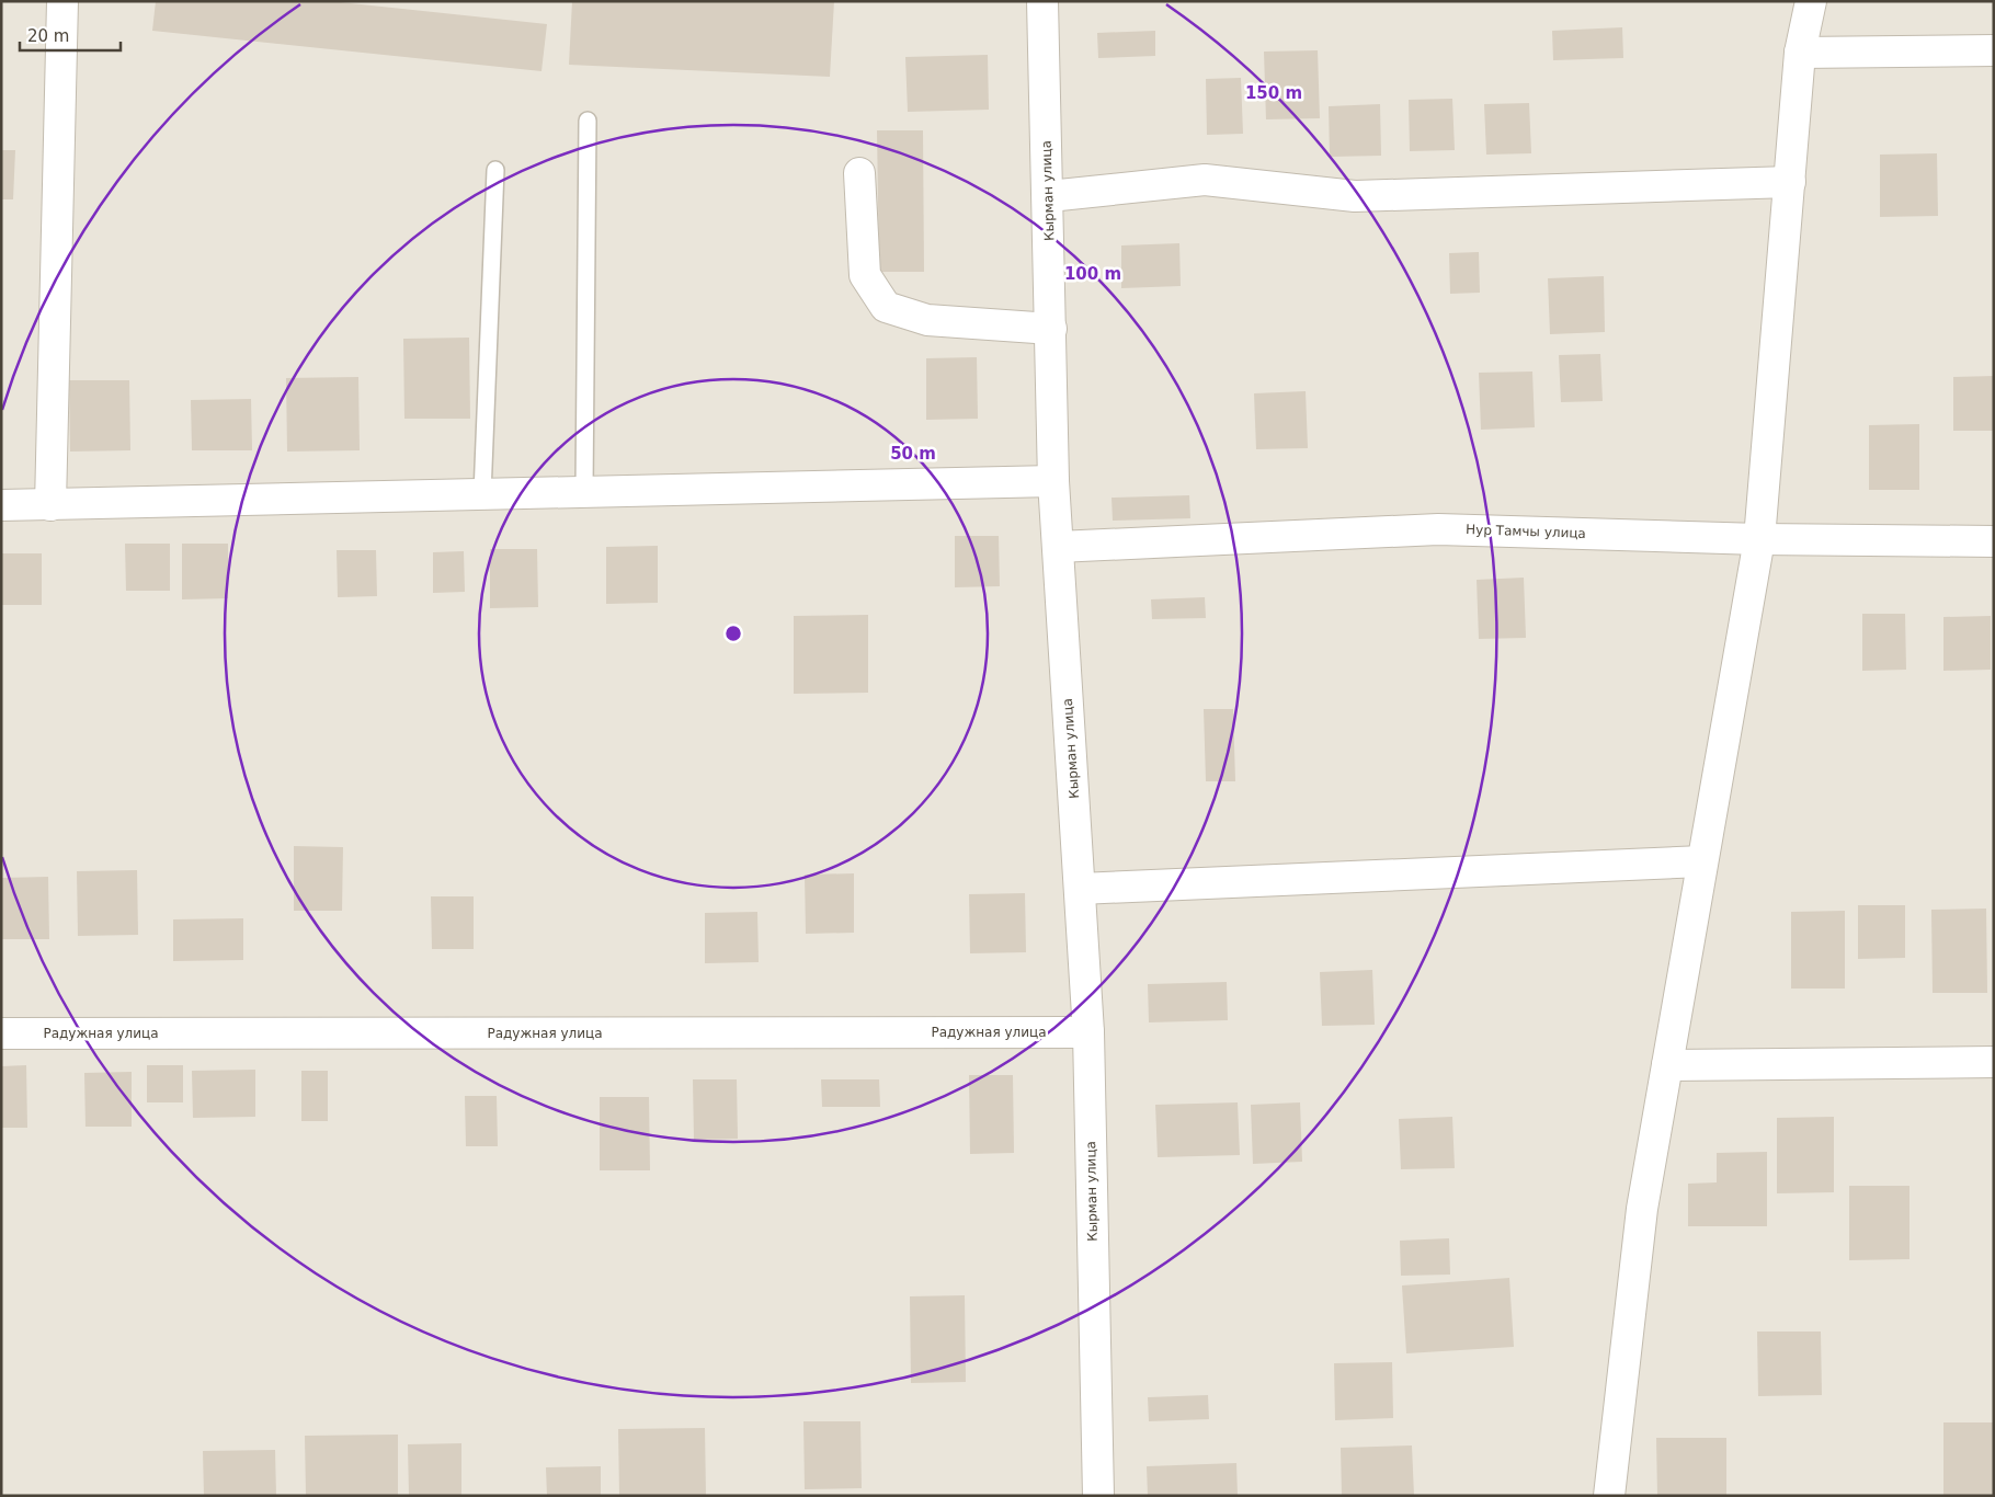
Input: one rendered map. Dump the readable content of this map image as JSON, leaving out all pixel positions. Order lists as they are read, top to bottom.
{
  "streets": {
    "street": ["Кырман улица", "Нур Тамчы улица", "Радужная улица"]
  },
  "crossings": [
    ["Кырман улица", "Нур Тамчы улица"],
    ["Кырман улица", "Радужная улица"]
  ],
  "scale_bar": "20 m",
  "rings": ["150 m", "100 m", "50 m"]
}
